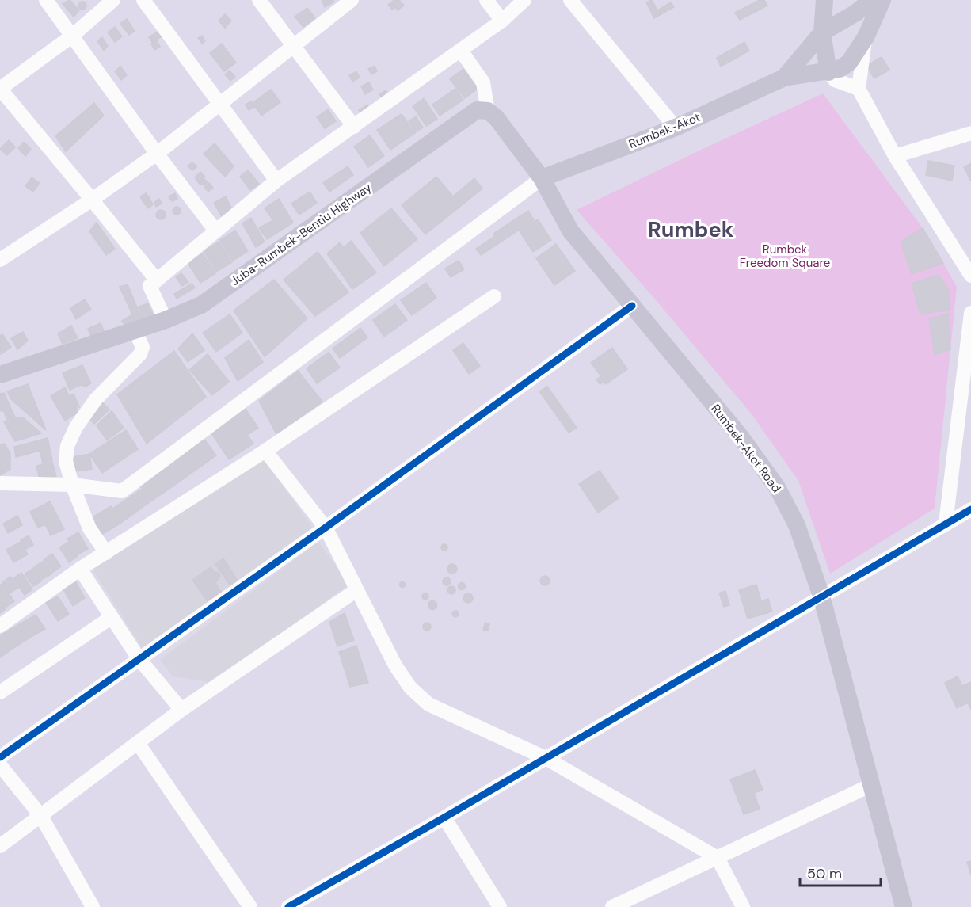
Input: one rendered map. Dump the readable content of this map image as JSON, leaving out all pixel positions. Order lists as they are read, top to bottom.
{
  "streets": {
    "main road": ["Rumbek-Akot", "Juba-Rumbek-Bentiu Highway", "Rumbek-Akot Road"]
  },
  "crossings": [
    ["Rumbek-Akot", "Rumbek-Akot Road"]
  ],
  "districts": ["Rumbek"],
  "parks": ["Rumbek Freedom Square"],
  "scale_bar": "50 m"
}
